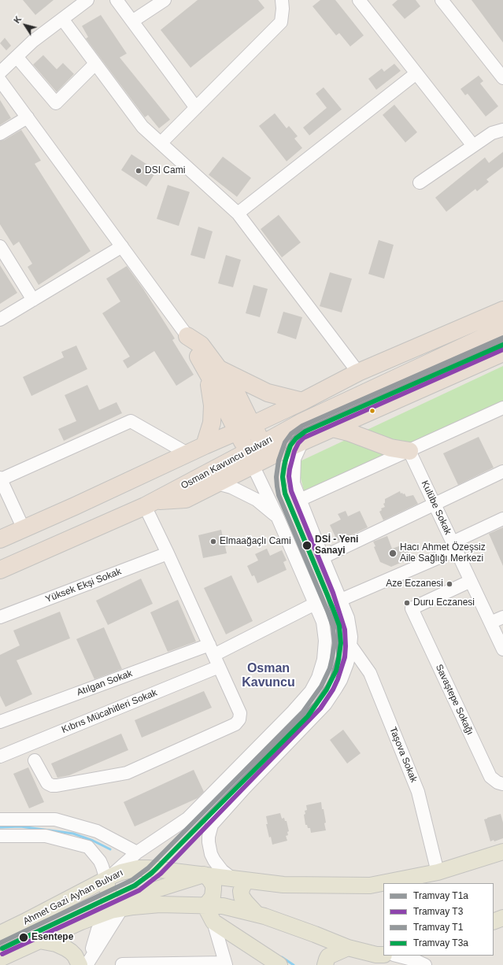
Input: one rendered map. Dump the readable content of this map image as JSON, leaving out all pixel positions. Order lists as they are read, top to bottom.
{
  "streets": {
    "highway": ["Osman Kavuncu Bulvarı"],
    "main road": ["Ahmet Gazi Ayhan Bulvarı"],
    "street": [
      "Kulübe Sokak",
      "Yüksek Ekşi Sokak",
      "Atılgan Sokak",
      "Savaştepe Sokağı",
      "Kıbrıs Mücahitleri Sokak",
      "Taşova Sokak"
    ]
  },
  "crossings": [
    ["Kulübe Sokak", "Savaştepe Sokağı"],
    ["Atılgan Sokak", "Kıbrıs Mücahitleri Sokak"],
    ["Taşova Sokak", "Ahmet Gazi Ayhan Bulvarı"]
  ],
  "districts": ["Osman Kavuncu"],
  "places": [
    "DSI Cami",
    "Elmaağaçlı Cami",
    "DSİ - Yeni Sanayi",
    "Hacı Ahmet Özeşsiz Aile Sağlığı Merkezi",
    "Aze Eczanesi",
    "Duru Eczanesi",
    "Esentepe"
  ],
  "lines": [
    "tram line T1",
    "tram line T1a",
    "tram line T3a",
    "tram line T3"
  ],
  "legend": [
    "Tramvay T1a",
    "Tramvay T3",
    "Tramvay T1",
    "Tramvay T3a"
  ],
  "north": "top left"
}
